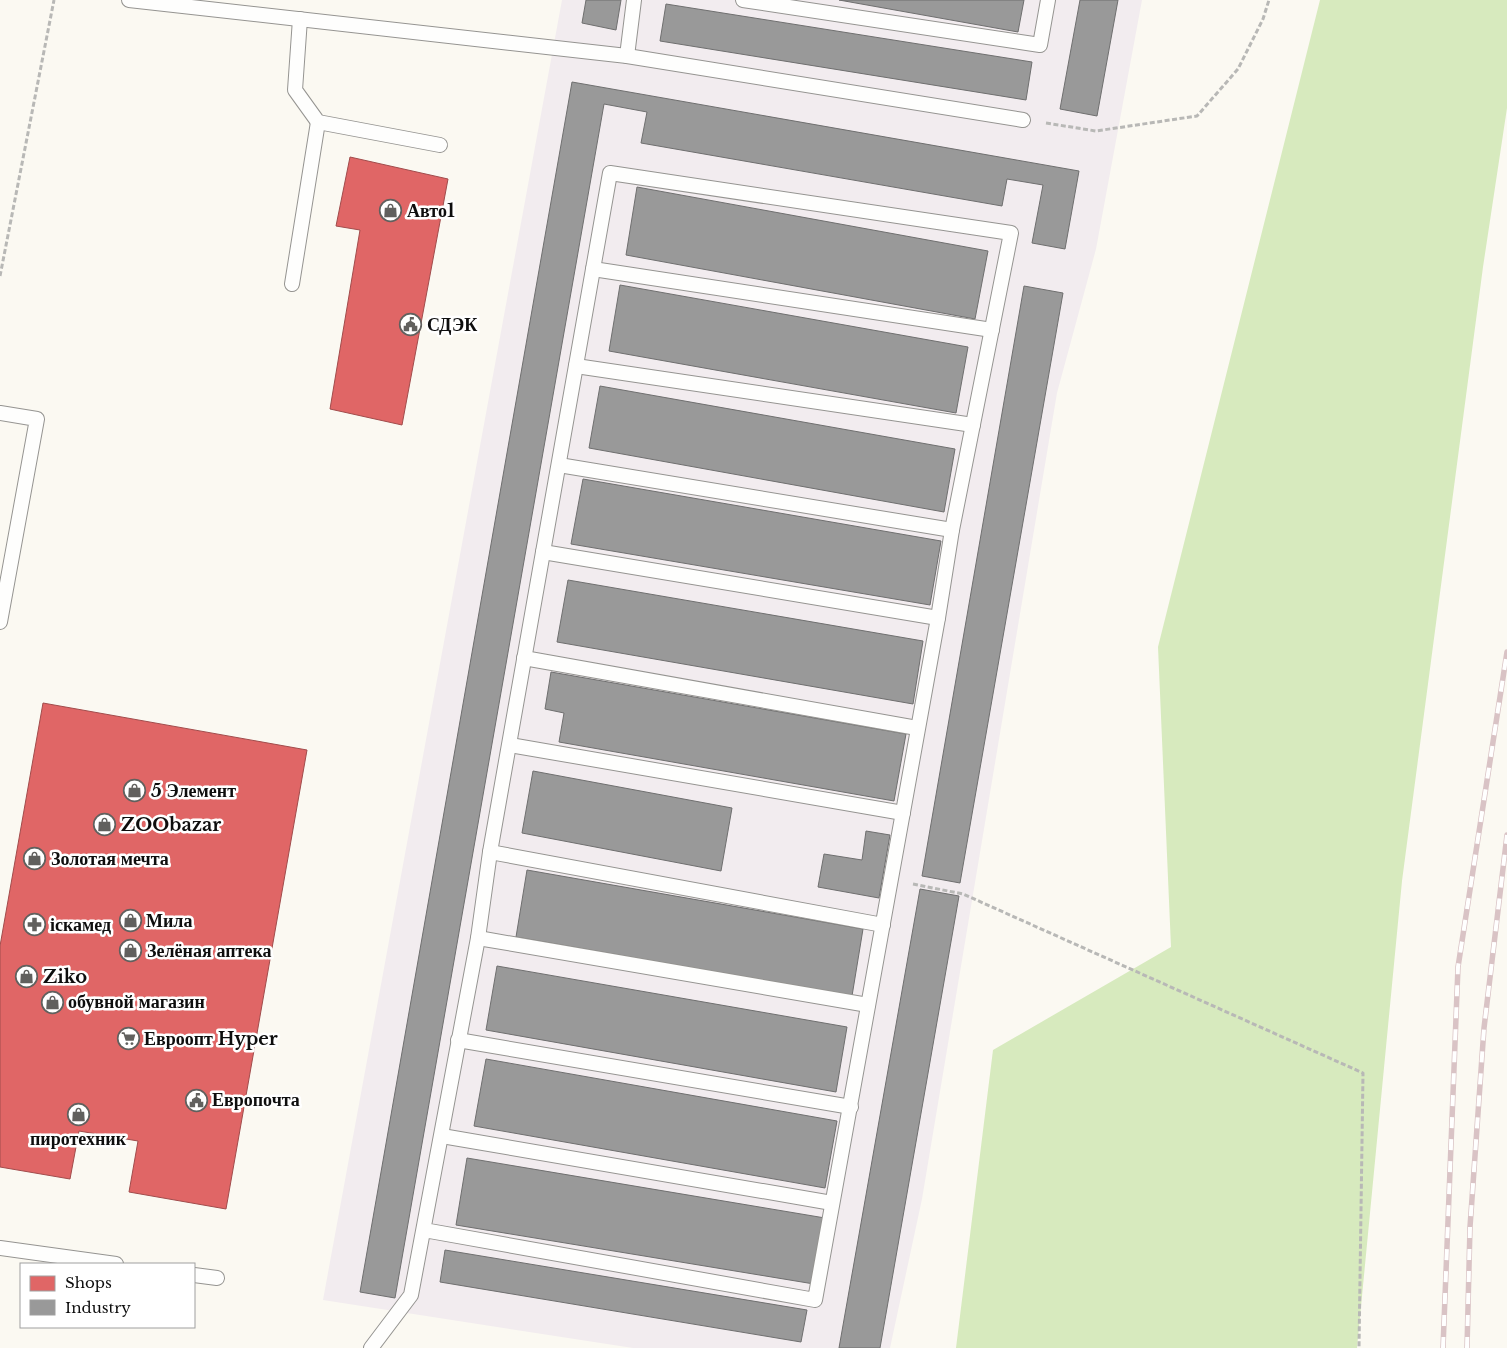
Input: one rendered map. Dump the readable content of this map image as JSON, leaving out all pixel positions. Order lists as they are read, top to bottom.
{
  "places": {
    "shop": [
      "Авто1",
      "5 Элемент",
      "ZOObazar",
      "Золотая мечта",
      "Мила",
      "Зелёная аптека",
      "Ziko",
      "обувной магазин",
      "пиротехник"
    ],
    "public building": ["СДЭК", "Европочта"],
    "pharmacy": ["іскамед"],
    "supermarket": ["Евроопт Hyper"]
  },
  "legend": ["Shops", "Industry"]
}
